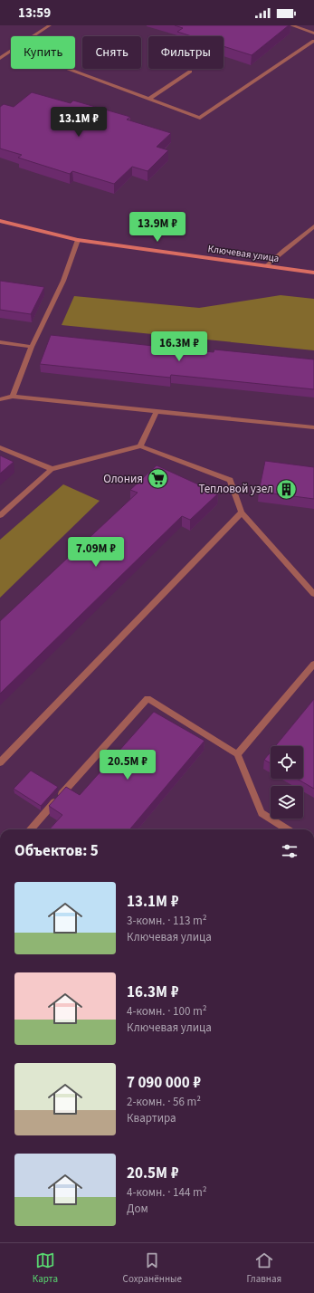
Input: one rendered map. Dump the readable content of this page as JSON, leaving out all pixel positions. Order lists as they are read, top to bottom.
{
  "streets": {
    "main road": ["Ключевая улица"]
  },
  "places": {
    "supermarket": ["Олония"],
    "building": ["Тепловой узел"]
  },
  "page": {
    "status": "13:59",
    "chip": ["Купить", "Снять", "Фильтры"],
    "price": [
      "13.1M ₽",
      "13.9M ₽",
      "16.3M ₽",
      "7.09M ₽",
      "20.5M ₽"
    ],
    "heading": "Объектов: 5",
    "list": [
      {
        "name": "13.1M ₽",
        "note": "3-комн. · 113 m² · Ключевая улица"
      },
      {
        "name": "16.3M ₽",
        "note": "4-комн. · 100 m² · Ключевая улица"
      },
      {
        "name": "7 090 000 ₽",
        "note": "2-комн. · 56 m² · Квартира"
      },
      {
        "name": "20.5M ₽",
        "note": "4-комн. · 144 m² · Дом"
      }
    ],
    "tabs": ["Карта", "Сохранённые", "Главная"]
  }
}
